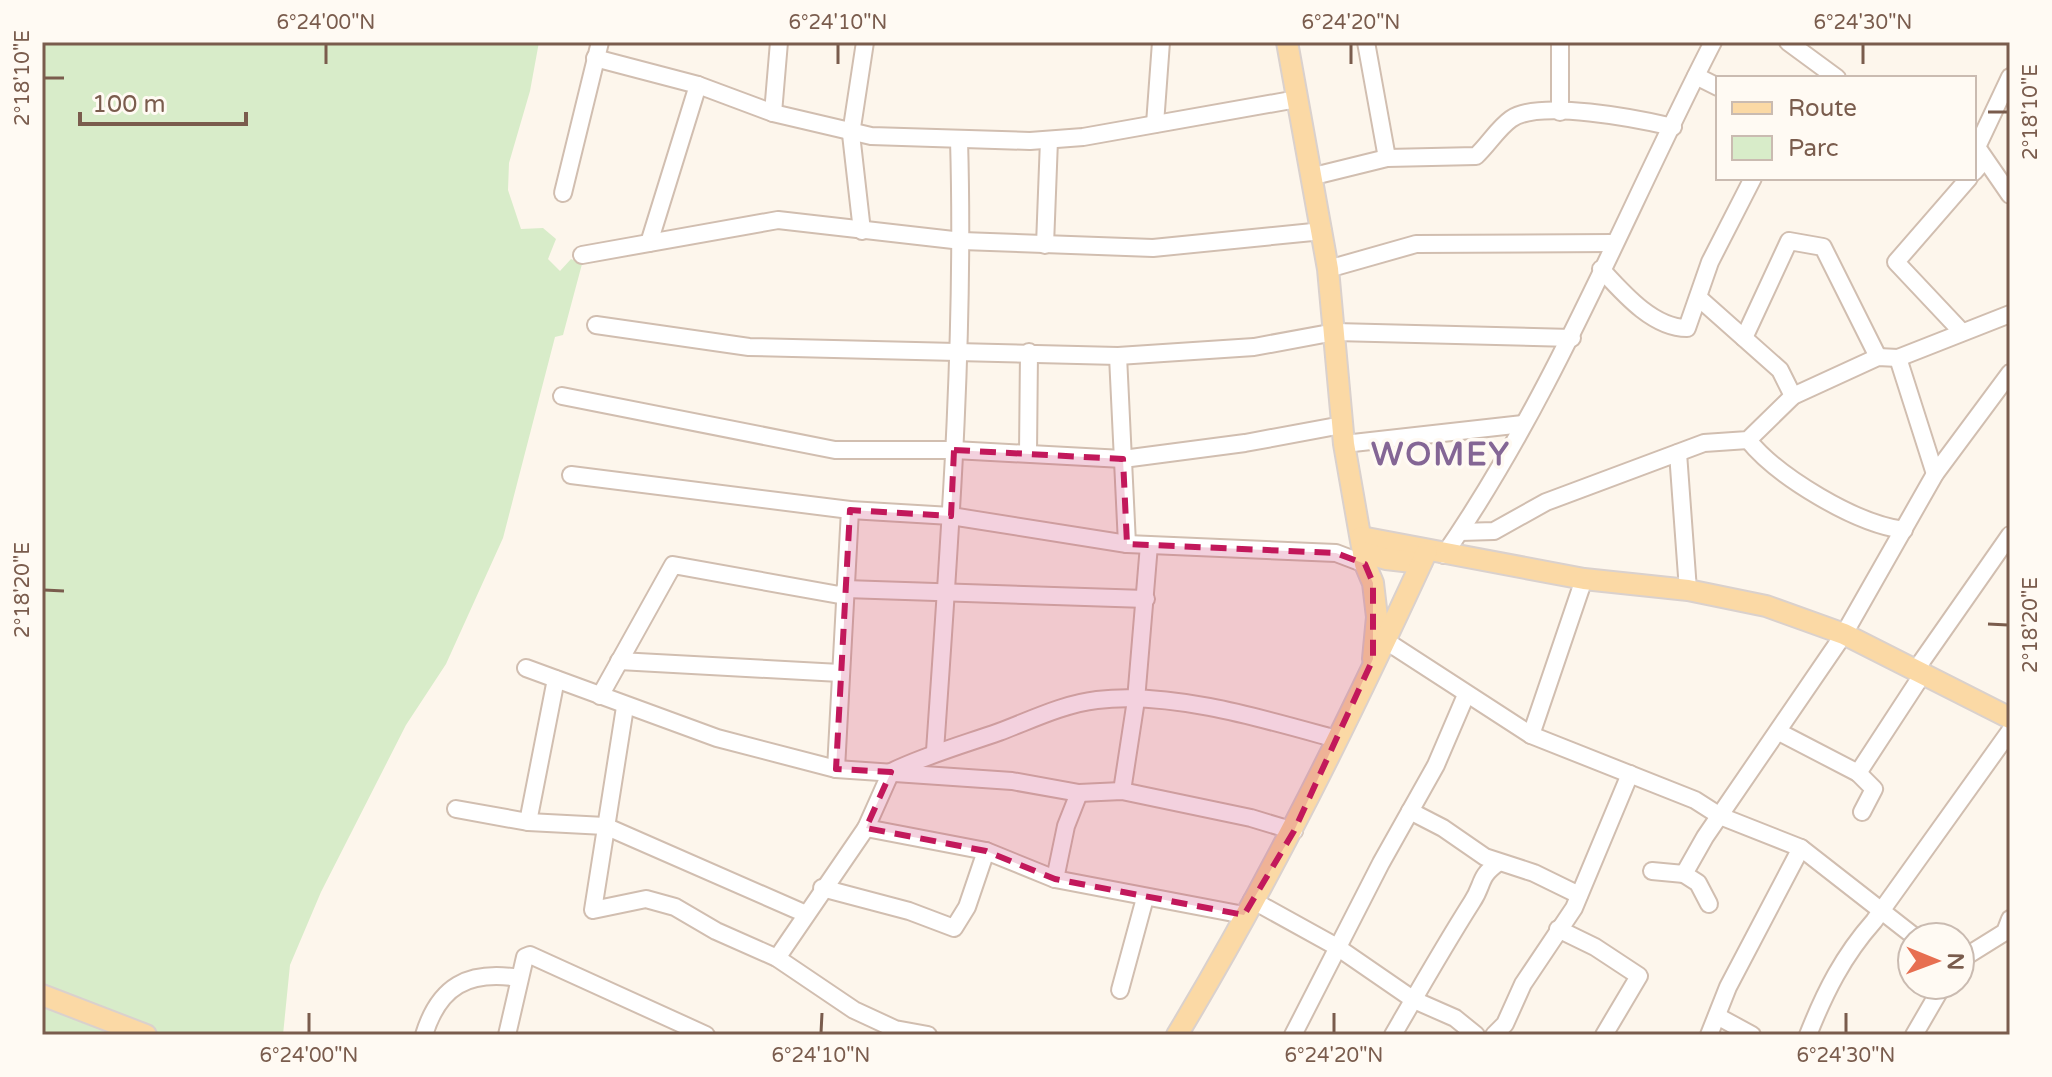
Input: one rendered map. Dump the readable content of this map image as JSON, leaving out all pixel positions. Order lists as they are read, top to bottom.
{
  "districts": ["WOMEY"],
  "legend": ["Route", "Parc"],
  "scale_bar": "100 m",
  "north": "right",
  "coordinates": [
    "6°24'00\"N",
    "6°24'10\"N",
    "6°24'20\"N",
    "6°24'30\"N",
    "2°18'10\"E",
    "2°18'20\"E"
  ]
}
